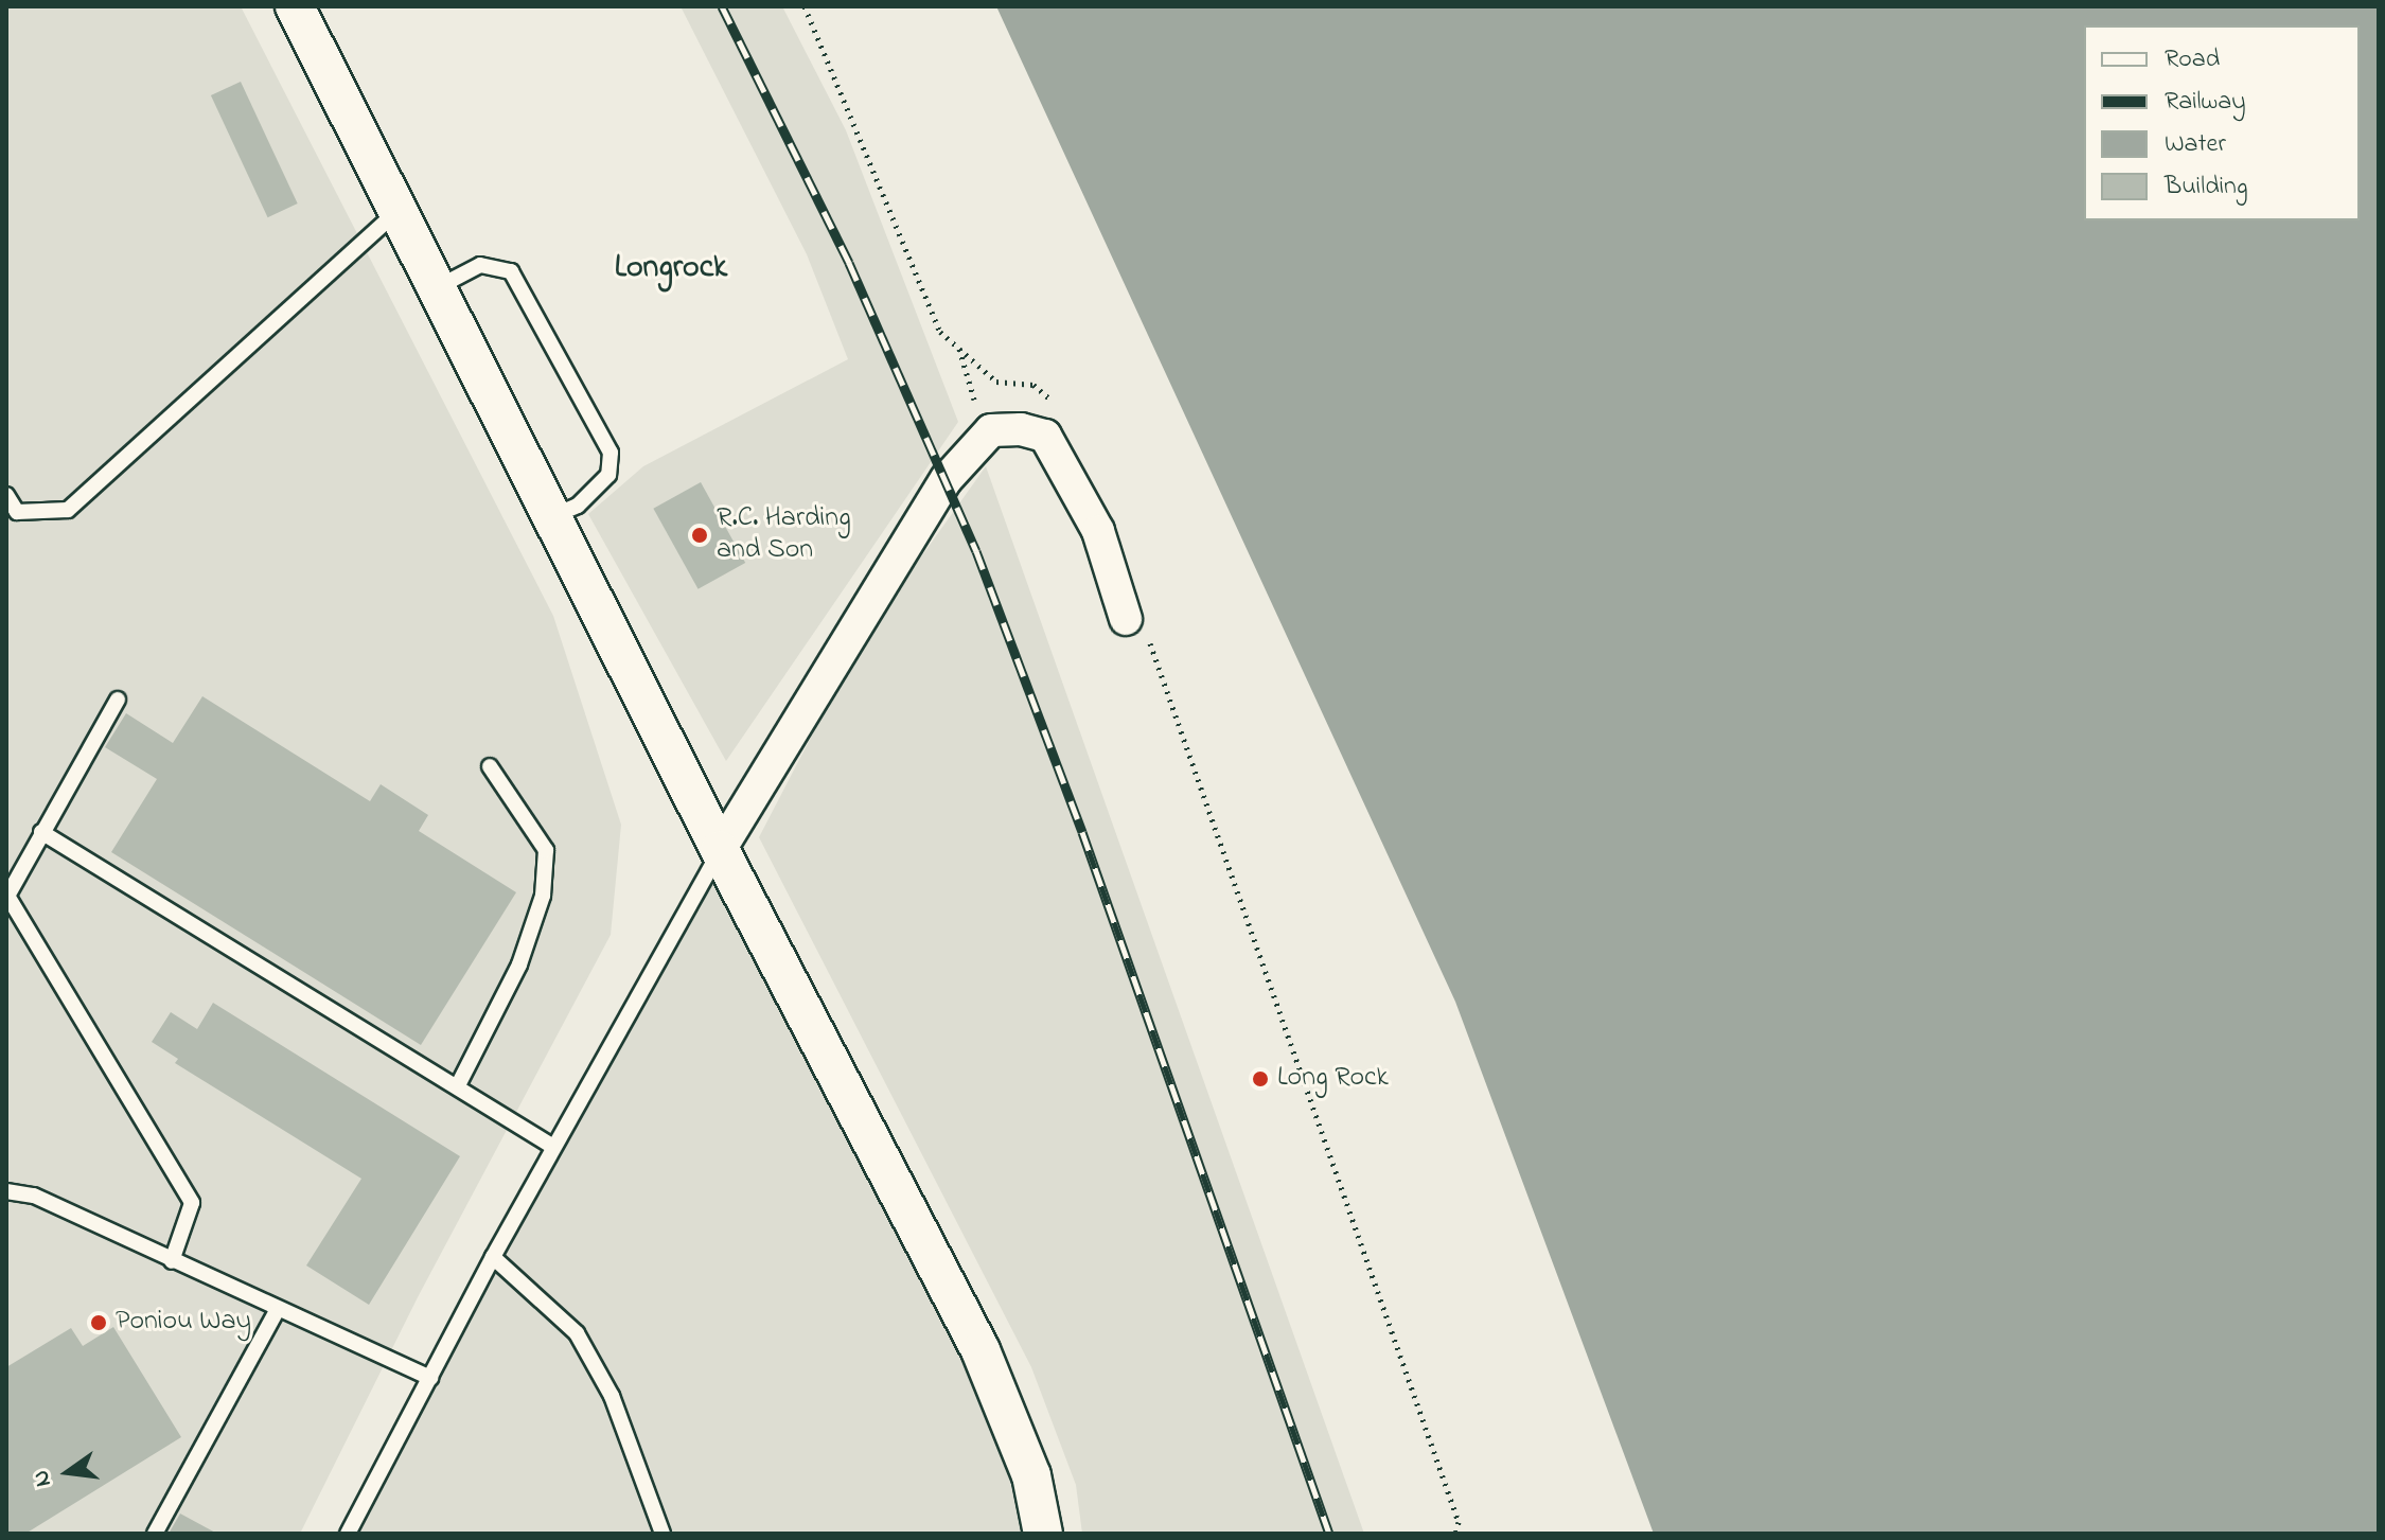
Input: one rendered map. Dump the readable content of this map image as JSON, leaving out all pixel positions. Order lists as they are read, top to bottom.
{
  "districts": ["Longrock"],
  "places": ["R.C. Harding and Son", "Long Rock", "Poniou Way"],
  "legend": [
    "Road",
    "Railway",
    "Water",
    "Building"
  ],
  "north": "left"
}
